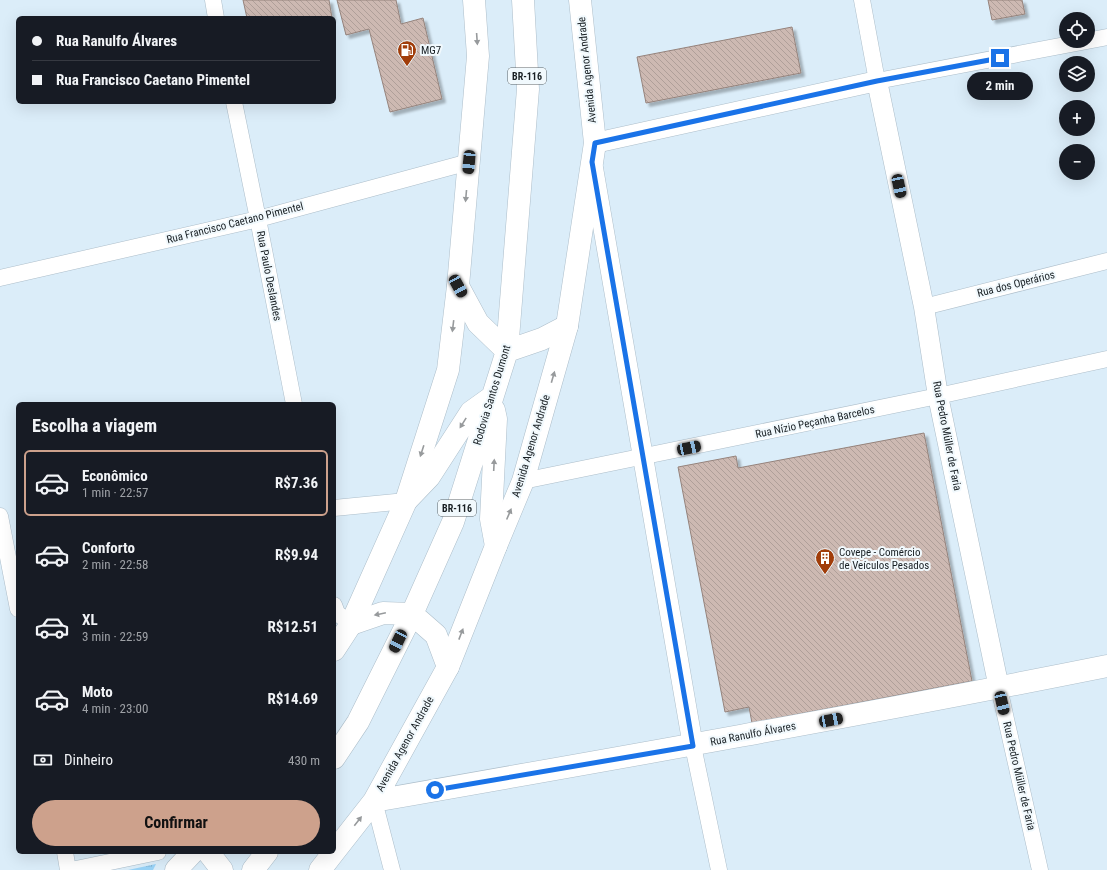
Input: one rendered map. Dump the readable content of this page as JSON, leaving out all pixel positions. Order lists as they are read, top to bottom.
{
  "streets": {
    "main road": [
      "Avenida Agenor Andrade",
      "BR-116",
      "Rodovia Santos Dumont",
      "Rua Ranulfo Álvares"
    ],
    "street": [
      "Rua Francisco Caetano Pimentel",
      "Rua Paulo Deslandes",
      "Rua dos Operários",
      "Rua Nízio Peçanha Barcelos",
      "Rua Pedro Müller de Faria"
    ]
  },
  "crossings": [
    ["Avenida Agenor Andrade", "Rua Nízio Peçanha Barcelos"],
    ["Avenida Agenor Andrade", "Rua Ranulfo Álvares"],
    ["Rua Francisco Caetano Pimentel", "Rua Paulo Deslandes"],
    ["Rua dos Operários", "Rua Pedro Müller de Faria"],
    ["Rua Nízio Peçanha Barcelos", "Rua Pedro Müller de Faria"],
    ["Rua Pedro Müller de Faria", "Rua Ranulfo Álvares"]
  ],
  "places": {
    "fuel station": ["MG7"],
    "building": ["Covepe - Comércio de Veículos Pesados"]
  },
  "page": {
    "map_buttons": ["+", "−"],
    "banner": ["Rua Ranulfo Álvares", "Rua Francisco Caetano Pimentel"],
    "bubble": "2 min",
    "heading": "Escolha a viagem",
    "list": [
      {
        "name": "Econômico",
        "note": "1 min · 22:57",
        "value": "R$7.36"
      },
      {
        "name": "Conforto",
        "note": "2 min · 22:58",
        "value": "R$9.94"
      },
      {
        "name": "XL",
        "note": "3 min · 22:59",
        "value": "R$12.51"
      },
      {
        "name": "Moto",
        "note": "4 min · 23:00",
        "value": "R$14.69"
      }
    ],
    "pay": ["Dinheiro", "430 m"],
    "buttons": "Confirmar"
  }
}
